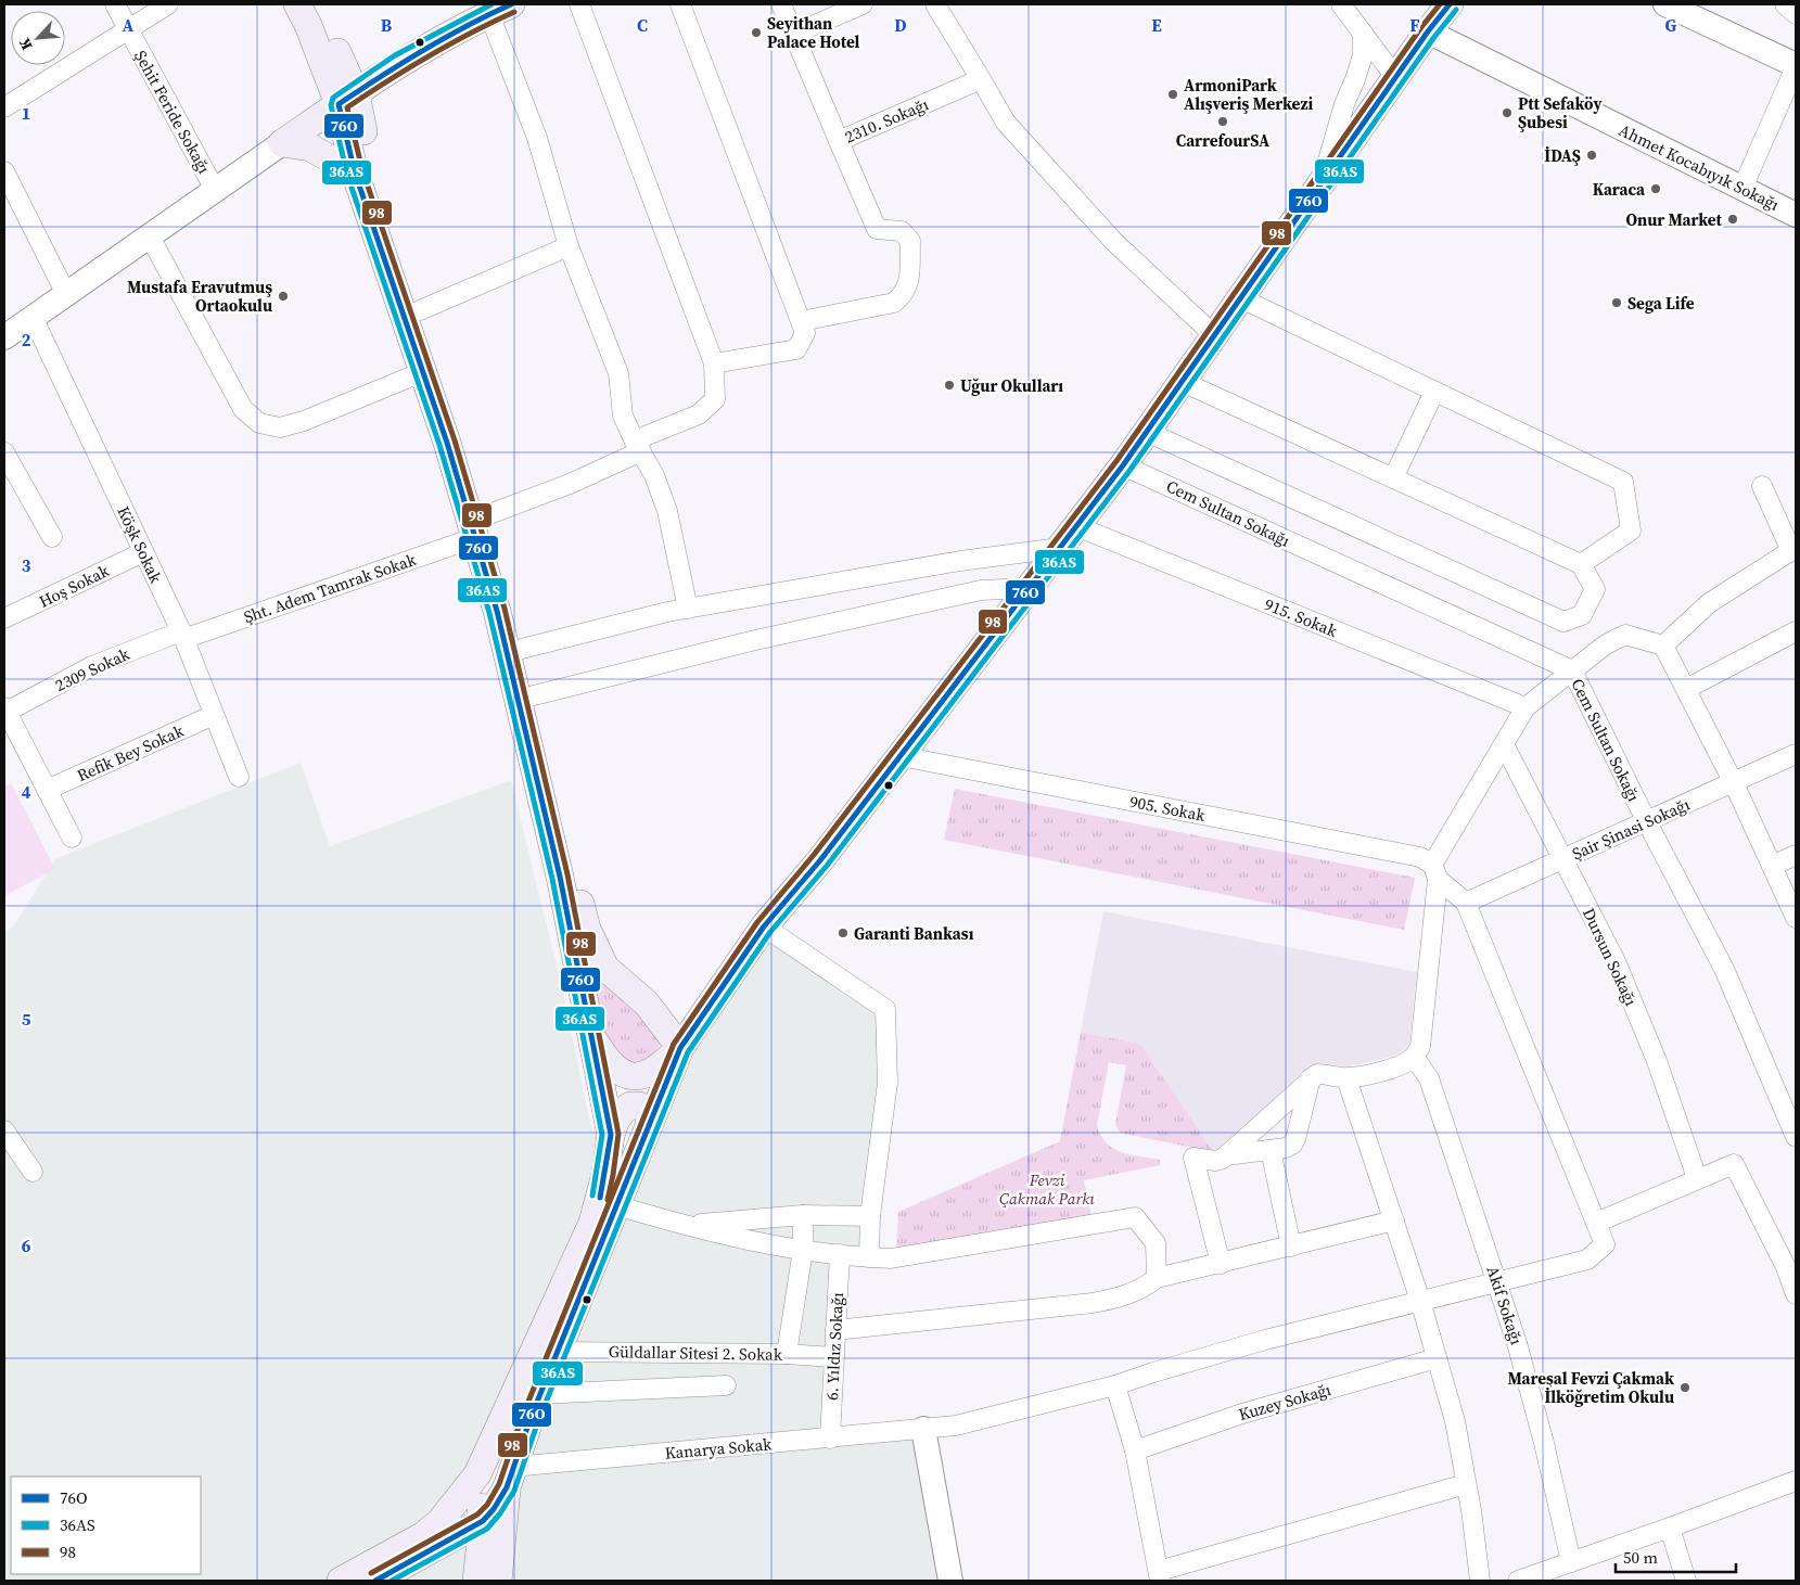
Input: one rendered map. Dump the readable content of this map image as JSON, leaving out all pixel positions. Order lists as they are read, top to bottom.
{
  "streets": {
    "street": [
      "Şehit Feride Sokağı",
      "2310. Sokağı",
      "Ahmet Kocabıyık Sokağı",
      "Cem Sultan Sokağı",
      "Köşk Sokak",
      "Hoş Sokak",
      "Şht. Adem Tamrak Sokak",
      "915. Sokak",
      "2309 Sokak",
      "Refik Bey Sokak",
      "905. Sokak",
      "Şair Şinasi Sokağı",
      "Dursun Sokağı",
      "Akif Sokağı",
      "6. Yıldız Sokağı",
      "Güldallar Sitesi 2. Sokak",
      "Kuzey Sokağı",
      "Kanarya Sokak"
    ]
  },
  "crossings": [
    ["Cem Sultan Sokağı", "Şair Şinasi Sokağı"],
    ["Köşk Sokak", "Hoş Sokak"],
    ["Köşk Sokak", "Şht. Adem Tamrak Sokak"],
    ["Köşk Sokak", "2309 Sokak"],
    ["Köşk Sokak", "Refik Bey Sokak"],
    ["Şht. Adem Tamrak Sokak", "2309 Sokak"],
    ["905. Sokak", "Şair Şinasi Sokağı"],
    ["Şair Şinasi Sokağı", "Dursun Sokağı"],
    ["Akif Sokağı", "Kanarya Sokak"],
    ["6. Yıldız Sokağı", "Güldallar Sitesi 2. Sokak"],
    ["6. Yıldız Sokağı", "Kanarya Sokak"]
  ],
  "parks": ["Fevzi Çakmak Parkı"],
  "places": [
    "Seyithan Palace Hotel",
    "ArmoniPark Alışveriş Merkezi",
    "Ptt Sefaköy Şubesi",
    "CarrefourSA",
    "İDAŞ",
    "Karaca",
    "Onur Market",
    "Mustafa Eravutmuş Ortaokulu",
    "Sega Life",
    "Uğur Okulları",
    "Garanti Bankası",
    "Mareşal Fevzi Çakmak İlköğretim Okulu"
  ],
  "lines": ["transit line 76O", "transit line 36AS", "transit line 98"],
  "legend": ["76O", "36AS", "98"],
  "scale_bar": "50 m",
  "north": "bottom left",
  "grid": {
    "columns": [
      "A",
      "B",
      "C",
      "D",
      "E",
      "F",
      "G"
    ],
    "rows": [
      "1",
      "2",
      "3",
      "4",
      "5",
      "6"
    ]
  }
}
